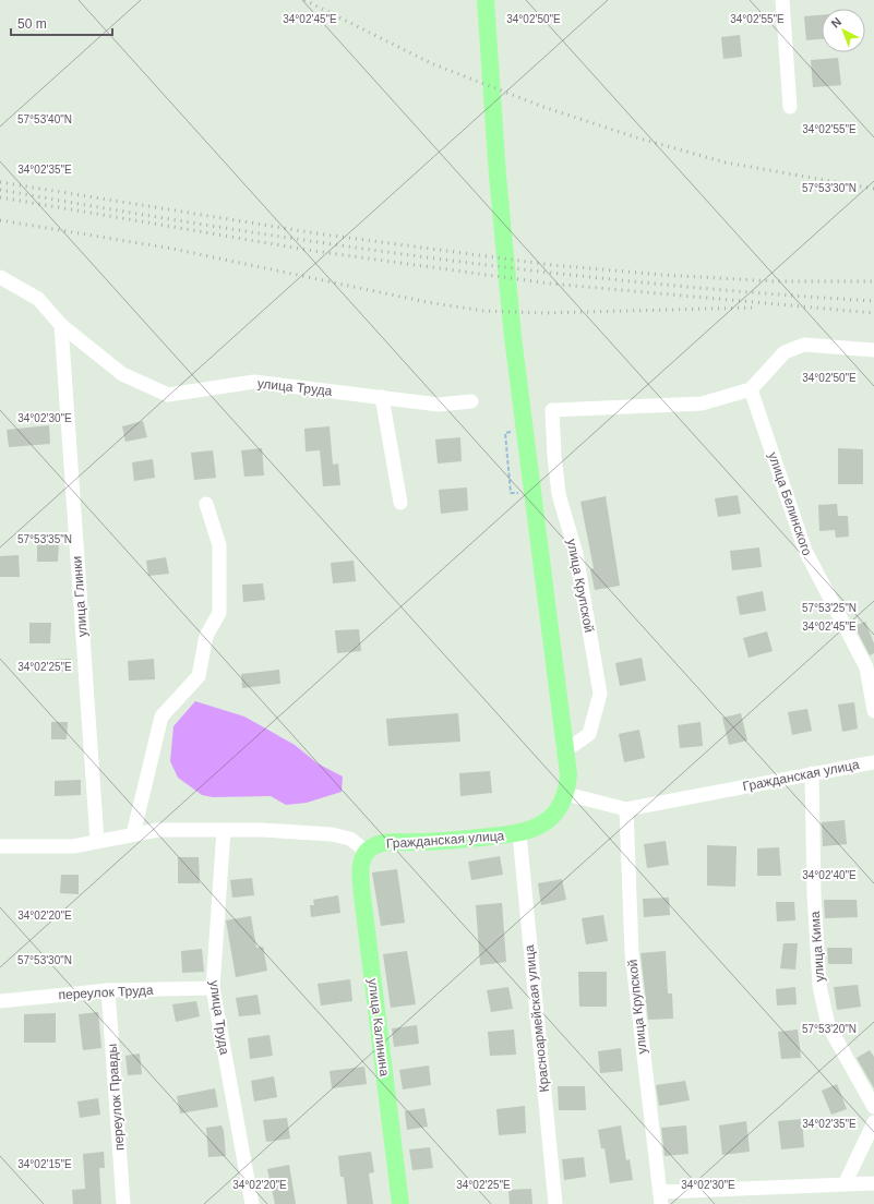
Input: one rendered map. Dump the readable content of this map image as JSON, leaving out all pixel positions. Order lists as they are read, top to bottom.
{
  "streets": {
    "main road": ["Гражданская улица", "улица Калинина"],
    "street": [
      "улица Труда",
      "улица Белинского",
      "улица Крупской",
      "улица Глинки",
      "улица Кима",
      "переулок Труда",
      "Красноармейская улица",
      "переулок Правды"
    ]
  },
  "crossings": [
    ["улица Труда", "улица Глинки"],
    ["улица Труда", "Гражданская улица"],
    ["улица Труда", "переулок Труда"],
    ["улица Белинского", "улица Крупской"],
    ["улица Крупской", "Гражданская улица"],
    ["улица Глинки", "Гражданская улица"],
    ["Гражданская улица", "улица Кима"],
    ["Гражданская улица", "Красноармейская улица"],
    ["Гражданская улица", "улица Калинина"],
    ["переулок Труда", "переулок Правды"]
  ],
  "scale_bar": "50 m",
  "north": "top left",
  "coordinates": [
    "34°02'50\"E",
    "34°02'45\"E",
    "34°02'55\"E",
    "57°53'40\"N",
    "34°02'35\"E",
    "57°53'30\"N",
    "34°02'30\"E",
    "57°53'35\"N",
    "57°53'25\"N",
    "34°02'25\"E",
    "34°02'40\"E",
    "34°02'20\"E",
    "57°53'20\"N",
    "34°02'15\"E"
  ]
}
